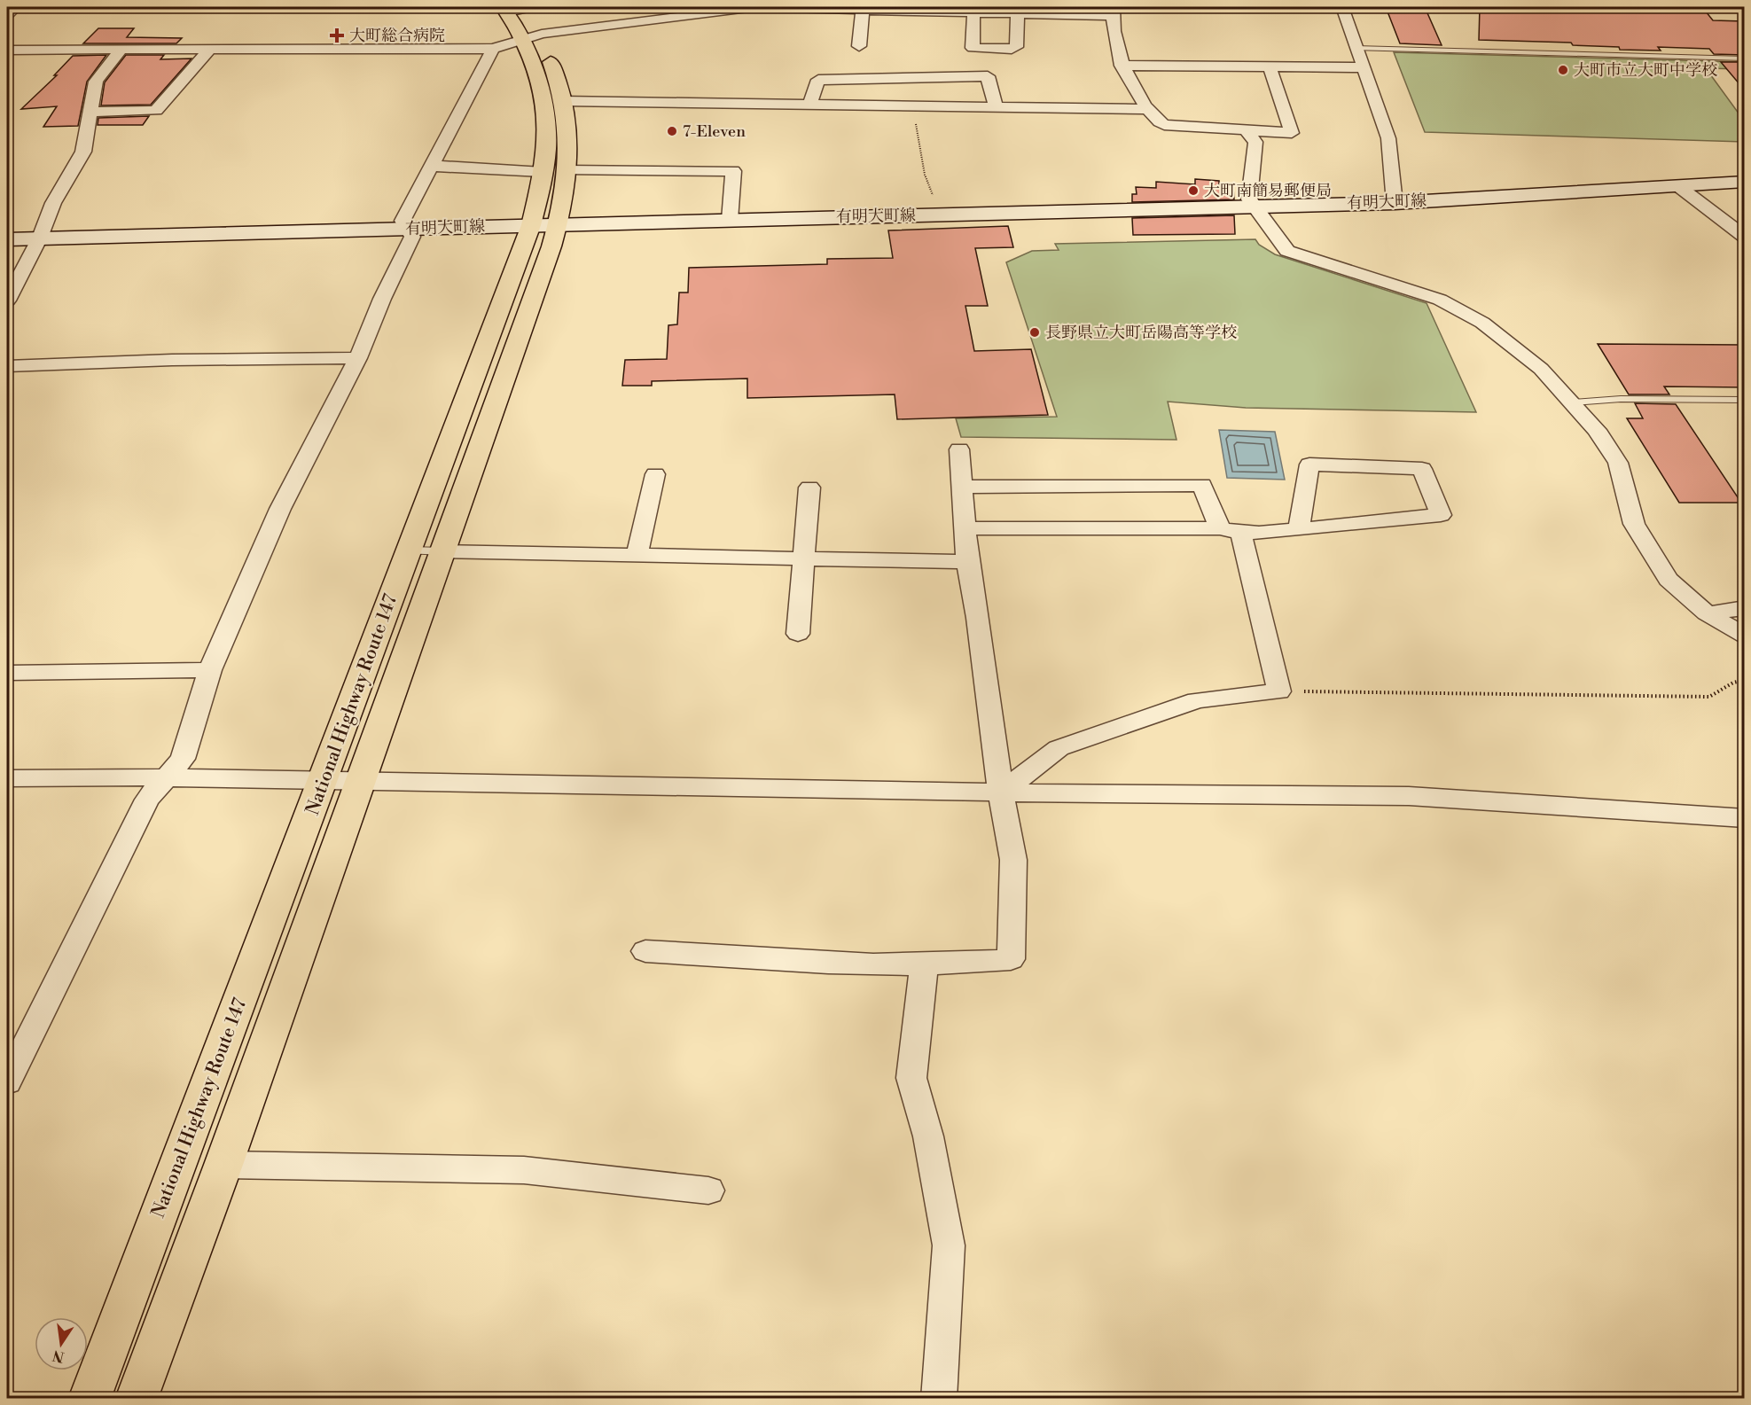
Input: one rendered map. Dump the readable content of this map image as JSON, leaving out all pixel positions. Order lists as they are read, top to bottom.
{
  "streets": {
    "highway": ["National Highway Route 147"],
    "main road": ["有明大町線"]
  },
  "crossings": [
    ["有明大町線", "National Highway Route 147"]
  ],
  "places": {
    "health": ["大町総合病院"],
    "other": [
      "大町市立大町中学校",
      "7-Eleven",
      "大町南簡易郵便局",
      "長野県立大町岳陽高等学校"
    ]
  },
  "north": "bottom"
}
